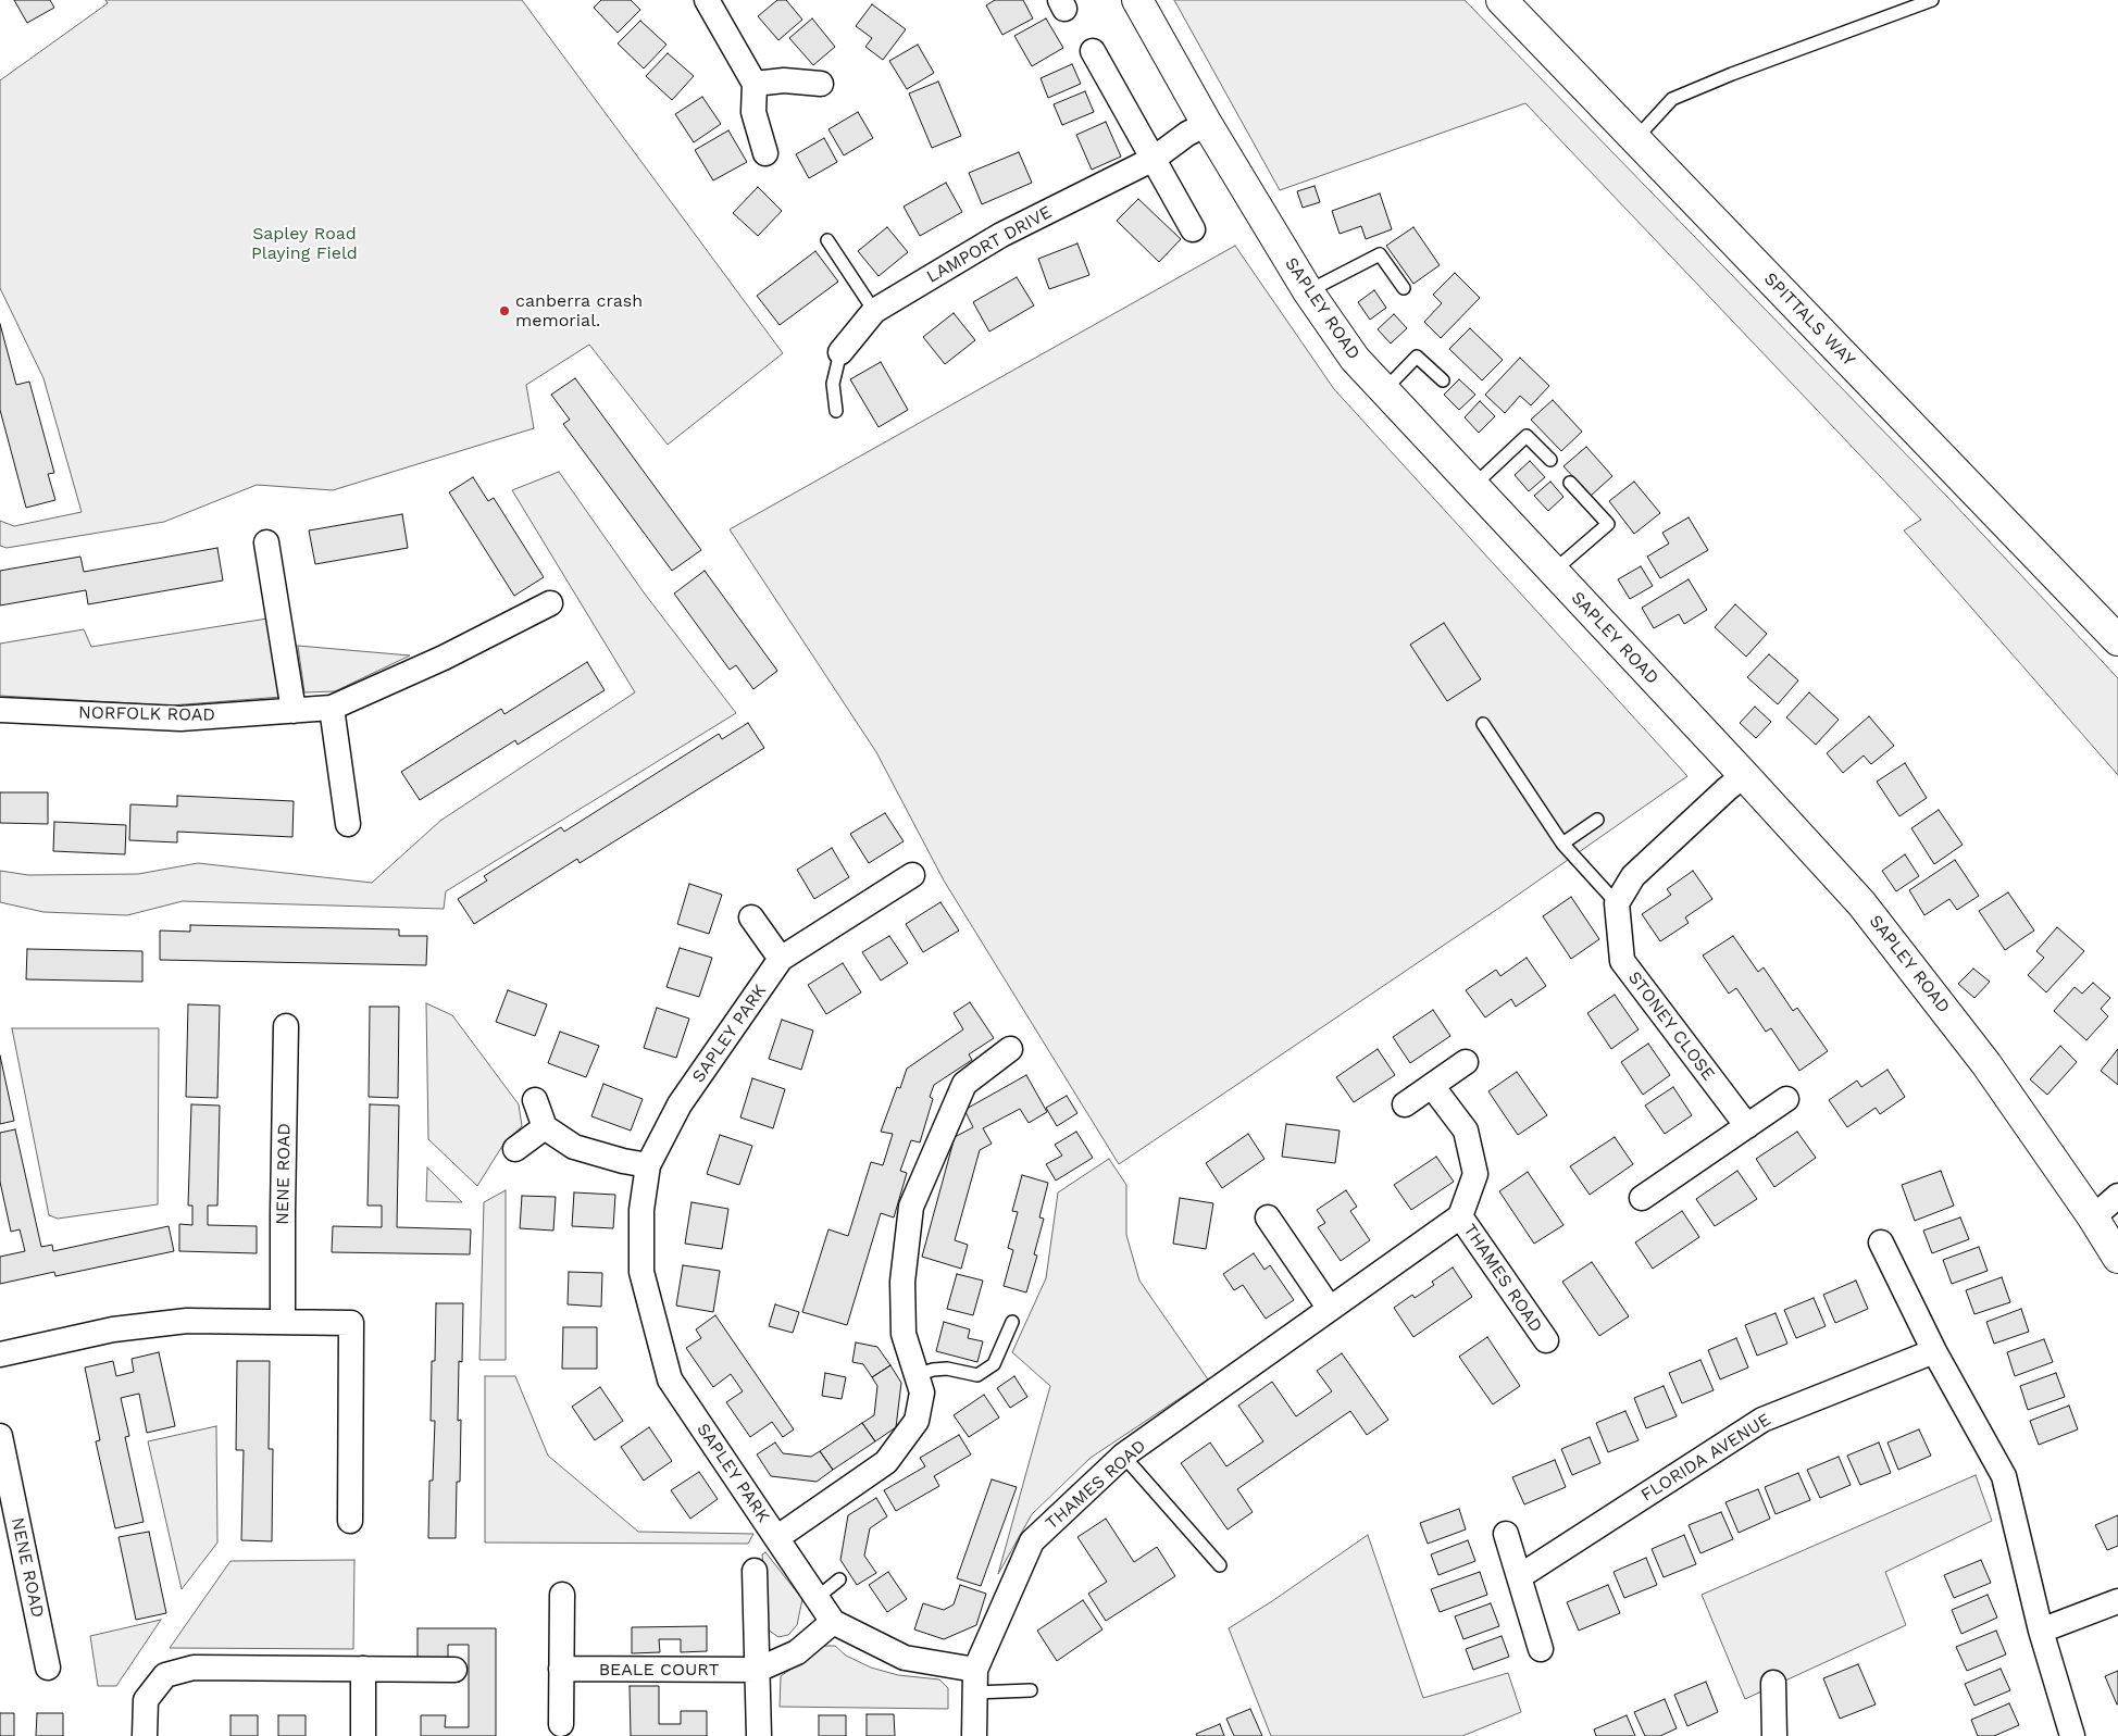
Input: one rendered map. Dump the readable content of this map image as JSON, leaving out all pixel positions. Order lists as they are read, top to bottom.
{
  "streets": {
    "main road": ["SAPLEY ROAD", "SPITTALS WAY"],
    "street": [
      "LAMPORT DRIVE",
      "NORFOLK ROAD",
      "STONEY CLOSE",
      "SAPLEY PARK",
      "NENE ROAD",
      "THAMES ROAD",
      "FLORIDA AVENUE",
      "BEALE COURT"
    ]
  },
  "crossings": [
    ["LAMPORT DRIVE", "SAPLEY ROAD"],
    ["SAPLEY PARK", "THAMES ROAD"],
    ["SAPLEY PARK", "BEALE COURT"]
  ],
  "parks": ["Sapley Road Playing Field"],
  "places": ["canberra crash memorial."]
}
